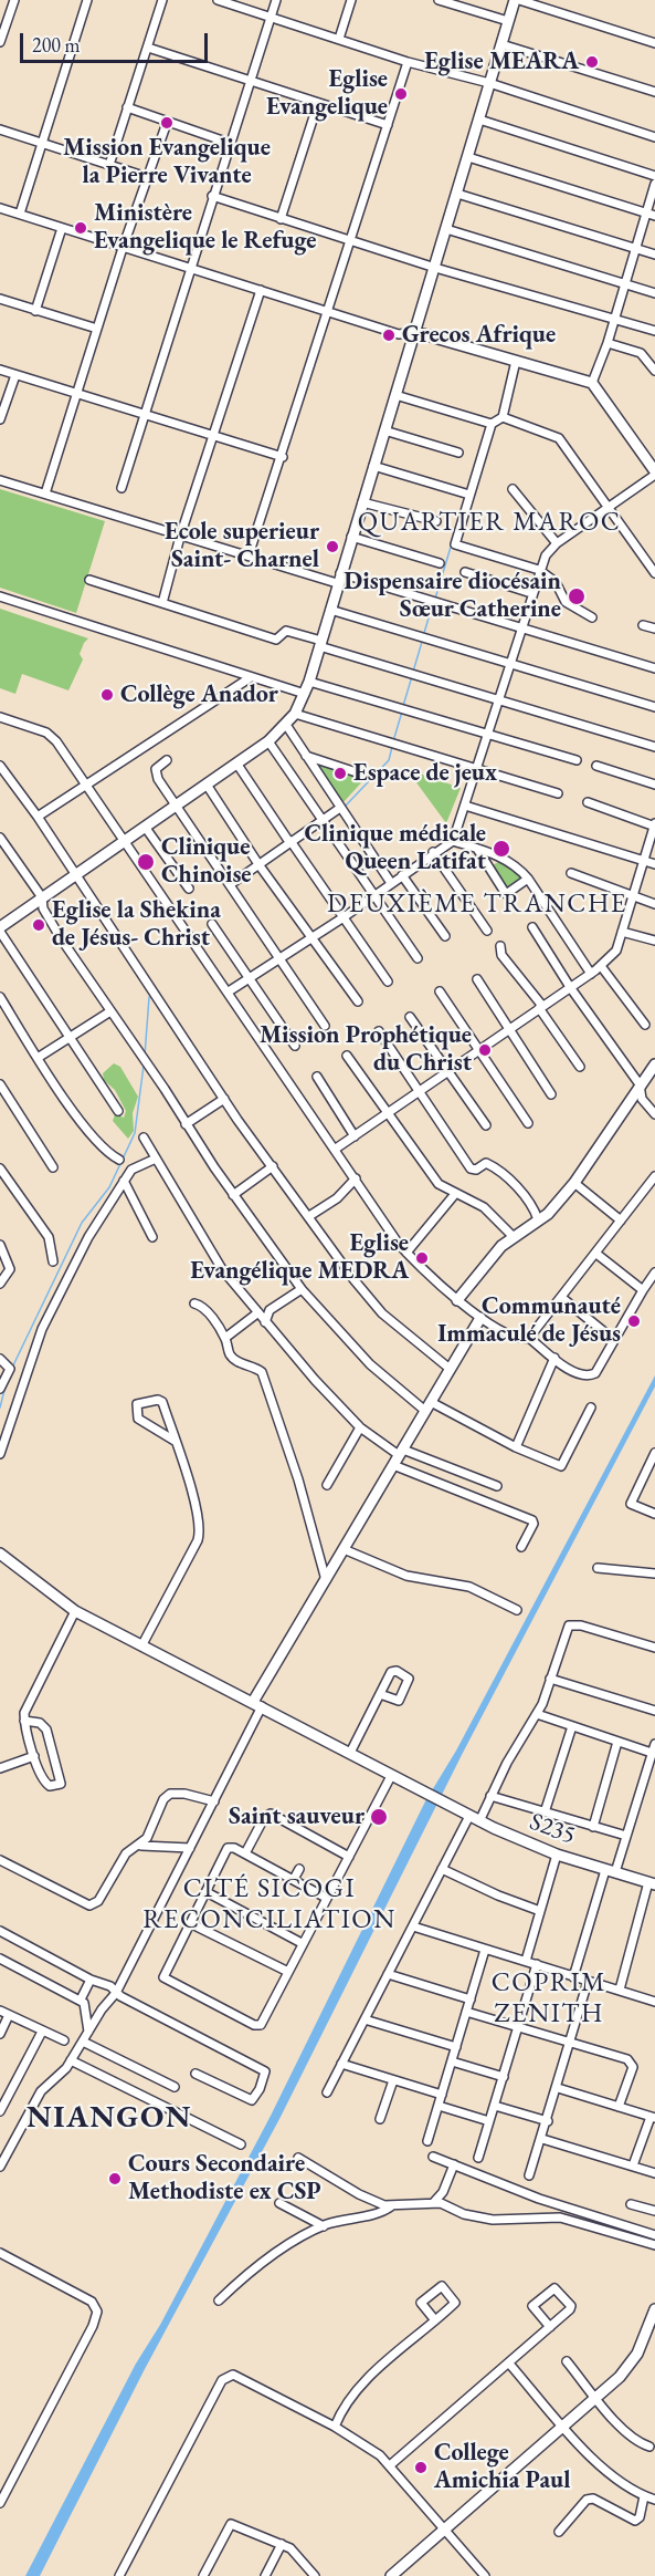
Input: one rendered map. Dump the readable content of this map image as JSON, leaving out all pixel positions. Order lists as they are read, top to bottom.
{
  "streets": {
    "street": ["S235"]
  },
  "districts": [
    "QUARTIER MAROC",
    "DEUXIÈME TRANCHE",
    "CITÉ SICOGI RECONCILIATION",
    "COPRIM ZENITH",
    "NIANGON"
  ],
  "places": [
    "Eglise MEARA",
    "Eglise Evangelique",
    "Mission Evangelique la Pierre Vivante",
    "Ministère Evangelique le Refuge",
    "Grecos Afrique",
    "Ecole superieur Saint- Charnel",
    "Dispensaire diocésain Sœur Catherine",
    "Collège Anador",
    "Espace de jeux",
    "Clinique médicale Queen Latifat",
    "Clinique Chinoise",
    "Eglise la Shekina de Jésus- Christ",
    "Mission Prophétique du Christ",
    "Eglise Evangélique MEDRA",
    "Communauté Immaculé de Jésus",
    "Saint sauveur",
    "Cours Secondaire Methodiste ex CSP",
    "College Amichia Paul"
  ],
  "scale_bar": "200 m"
}
